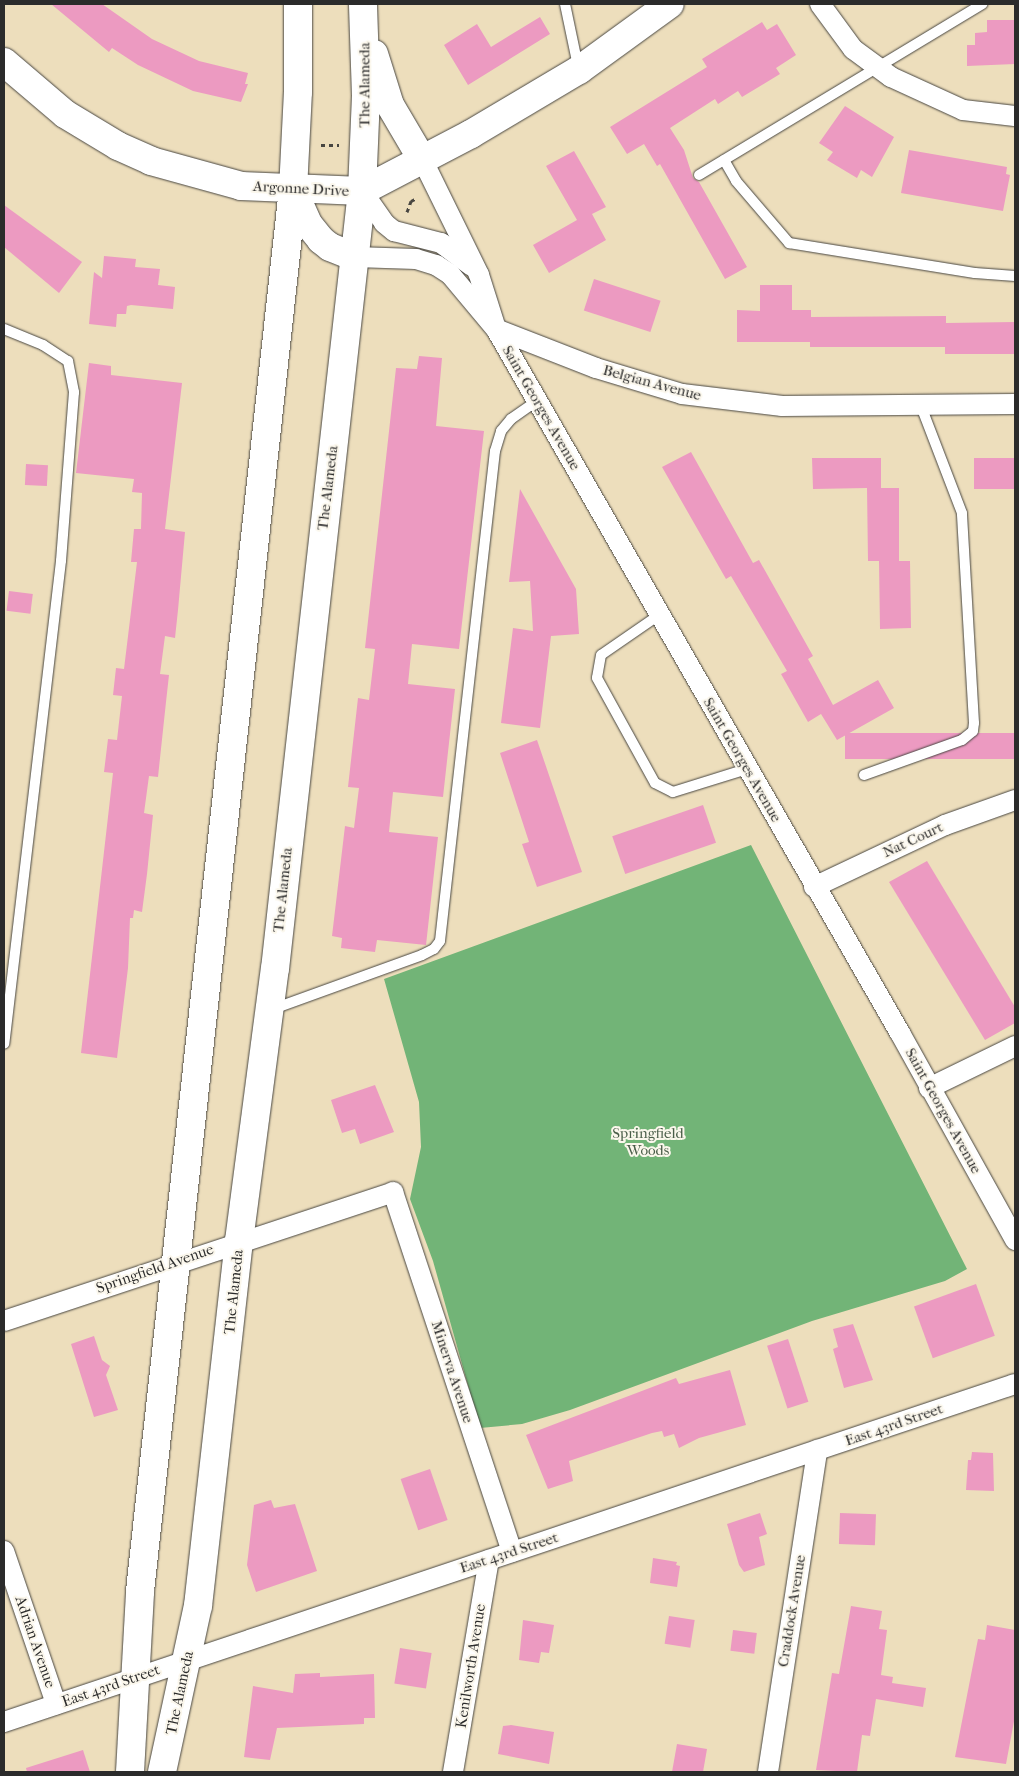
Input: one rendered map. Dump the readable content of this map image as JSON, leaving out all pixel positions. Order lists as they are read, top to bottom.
{
  "streets": {
    "main road": ["The Alameda", "Argonne Drive"],
    "street": [
      "Belgian Avenue",
      "Saint Georges Avenue",
      "Nat Court",
      "Springfield Avenue",
      "Minerva Avenue",
      "East 43rd Street",
      "Craddock Avenue",
      "Adrian Avenue",
      "Kenilworth Avenue"
    ]
  },
  "crossings": [
    ["The Alameda", "Argonne Drive"],
    ["The Alameda", "Belgian Avenue"],
    ["The Alameda", "Saint Georges Avenue"],
    ["The Alameda", "Springfield Avenue"],
    ["The Alameda", "East 43rd Street"],
    ["Argonne Drive", "Saint Georges Avenue"],
    ["Belgian Avenue", "Saint Georges Avenue"],
    ["Saint Georges Avenue", "Nat Court"],
    ["Springfield Avenue", "Minerva Avenue"],
    ["Minerva Avenue", "East 43rd Street"],
    ["East 43rd Street", "Craddock Avenue"],
    ["East 43rd Street", "Adrian Avenue"],
    ["East 43rd Street", "Kenilworth Avenue"]
  ],
  "parks": ["Springfield Woods"]
}
